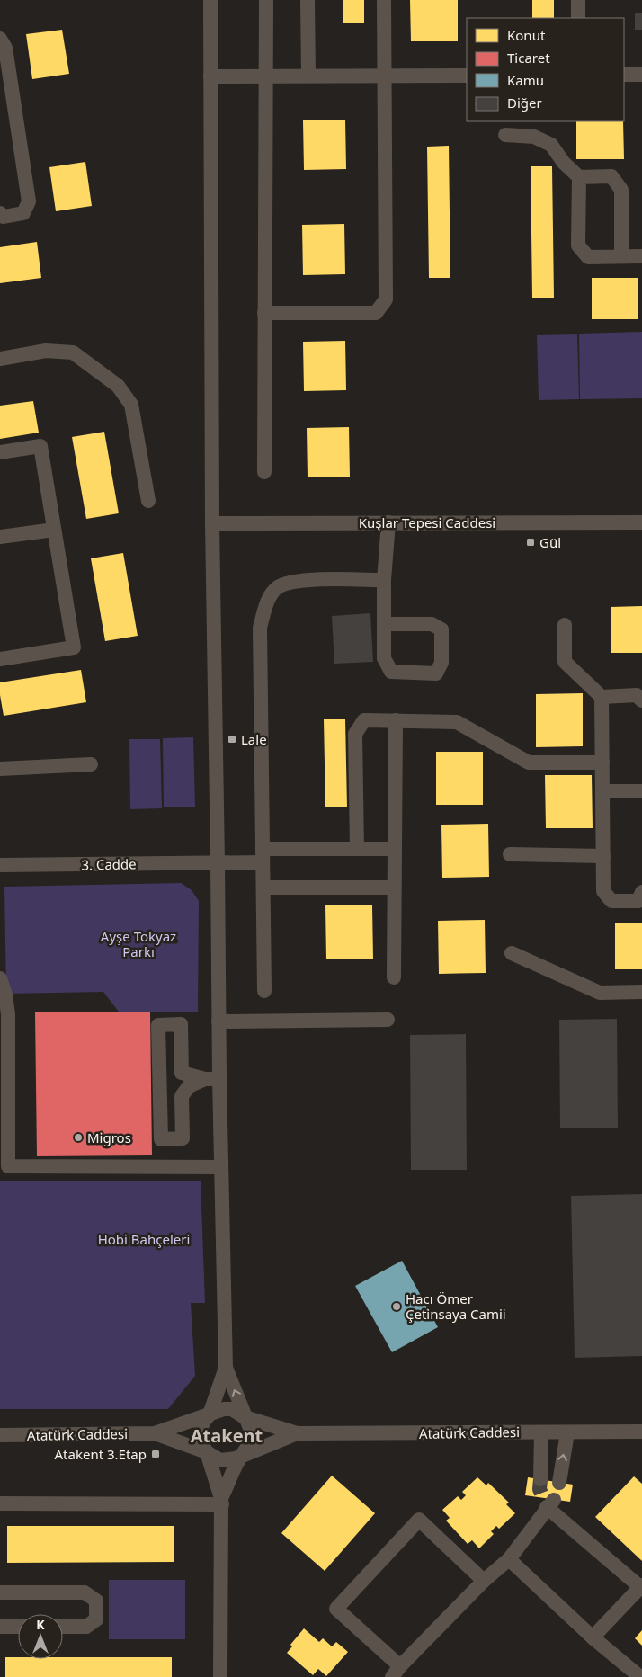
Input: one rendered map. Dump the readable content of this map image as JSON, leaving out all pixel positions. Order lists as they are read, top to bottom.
{
  "streets": {
    "street": ["Kuşlar Tepesi Caddesi", "3. Cadde", "Atatürk Caddesi"]
  },
  "districts": ["Atakent"],
  "parks": ["Ayşe Tokyaz Parkı", "Hobi Bahçeleri"],
  "places": {
    "transit": ["Gül", "Lale", "Atakent 3.Etap"],
    "other": ["Migros", "Hacı Ömer Çetinsaya Camii"]
  },
  "legend": [
    "Konut",
    "Ticaret",
    "Kamu",
    "Diğer"
  ],
  "north": "top"
}
